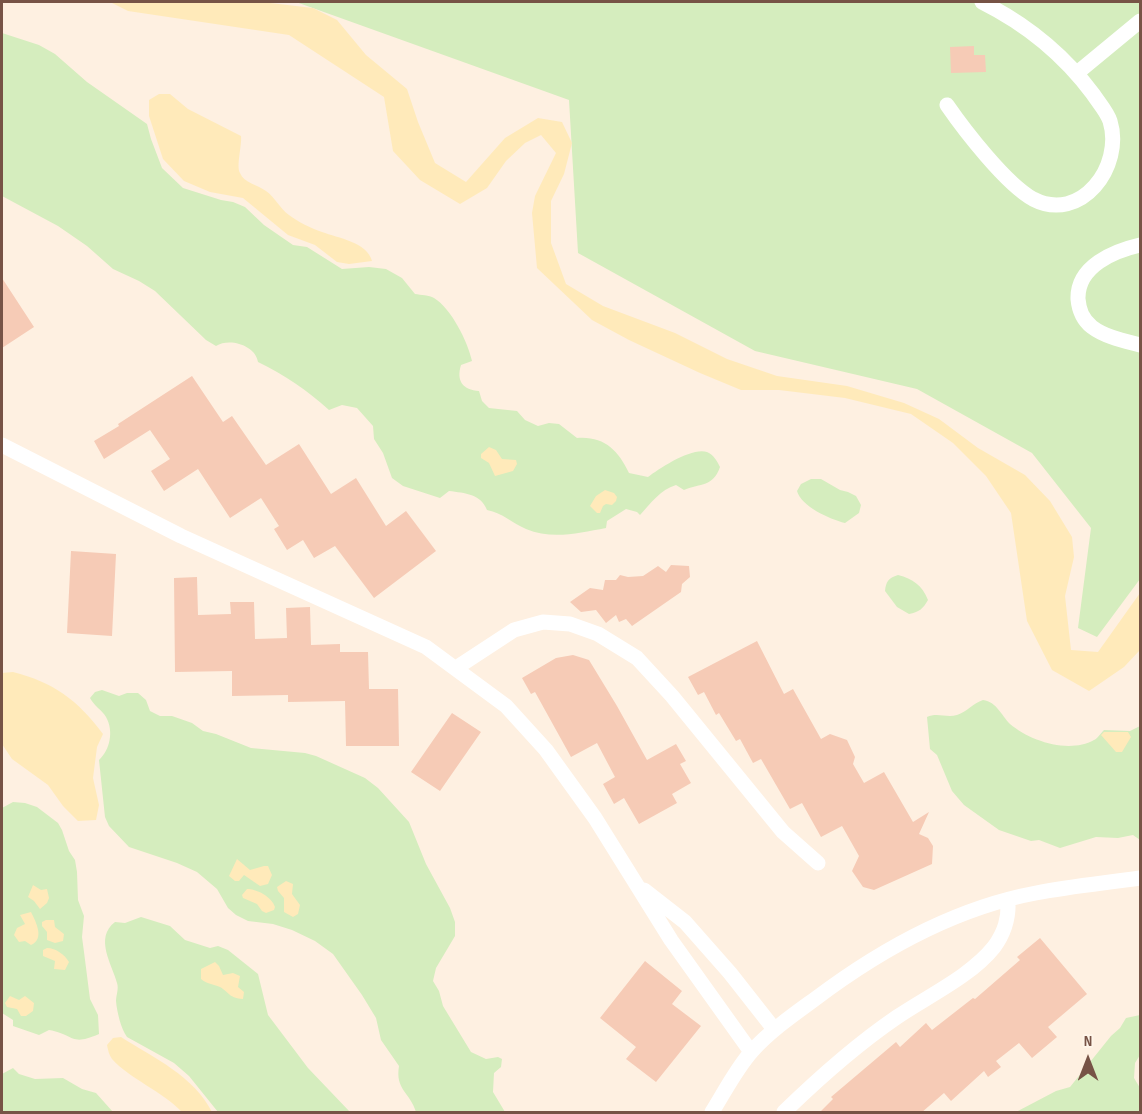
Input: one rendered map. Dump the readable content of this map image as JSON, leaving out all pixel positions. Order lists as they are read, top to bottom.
{
  "north": "top"
}
